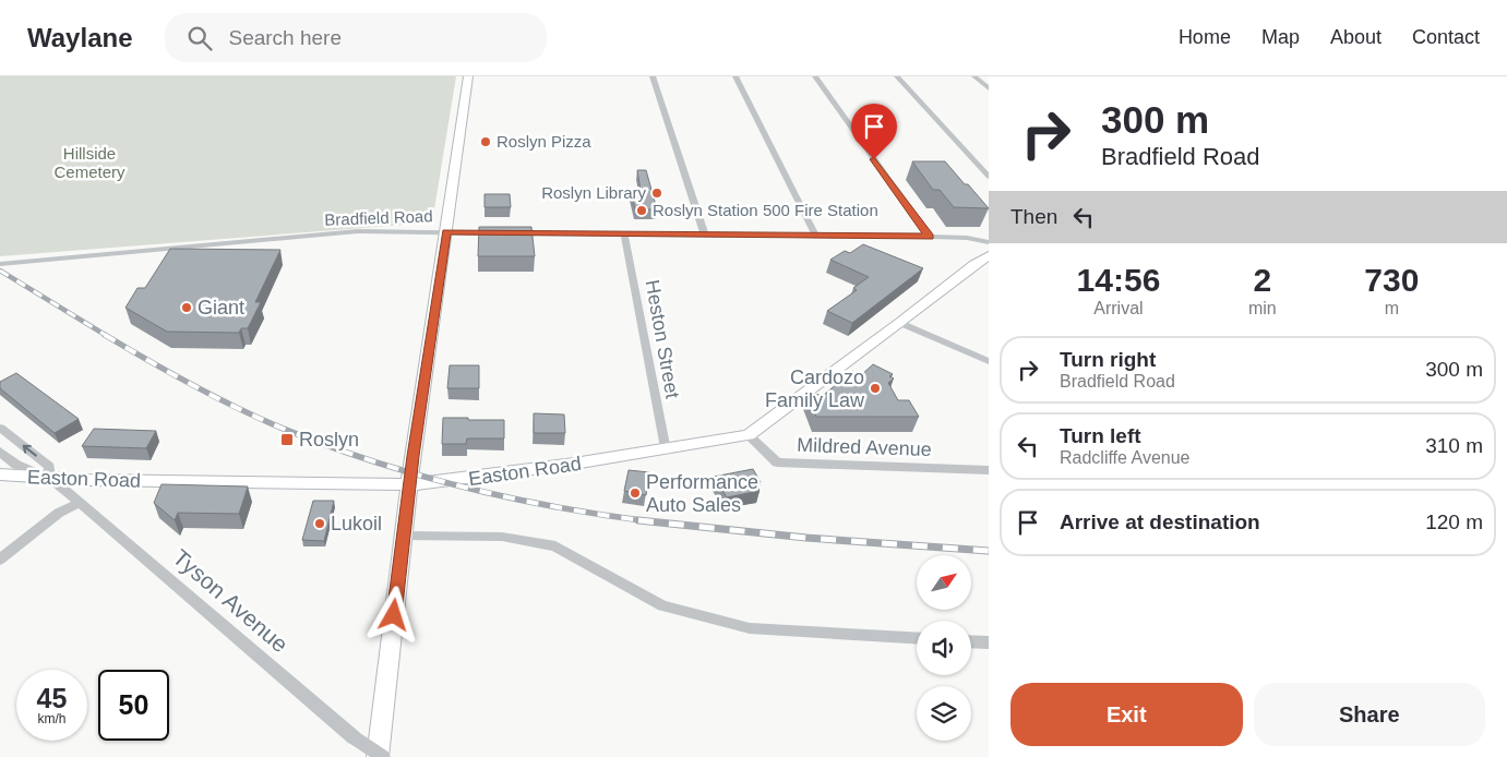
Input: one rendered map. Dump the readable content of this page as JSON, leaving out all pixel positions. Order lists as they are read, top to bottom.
{
  "streets": {
    "main road": ["Easton Road"],
    "street": [
      "Bradfield Road",
      "Heston Street",
      "Mildred Avenue",
      "Tyson Avenue"
    ]
  },
  "crossings": [
    ["Bradfield Road", "Heston Street"],
    ["Heston Street", "Easton Road"],
    ["Mildred Avenue", "Easton Road"],
    ["Easton Road", "Tyson Avenue"]
  ],
  "parks": ["Hillside Cemetery"],
  "places": {
    "other": [
      "Roslyn Pizza",
      "Roslyn Library",
      "Roslyn Station 500 Fire Station",
      "Giant",
      "Cardozo Family Law",
      "Performance Auto Sales",
      "Lukoil"
    ],
    "transit": ["Roslyn"]
  },
  "north": "top right",
  "page": {
    "header": "Waylane",
    "search": "Search here",
    "nav": [
      "Home",
      "Map",
      "About",
      "Contact"
    ],
    "turn": ["300 m", "Bradfield Road"],
    "then": "Then",
    "eta": [
      "14:56",
      "Arrival",
      "2",
      "min",
      "730",
      "m"
    ],
    "list": [
      {
        "name": "Turn right",
        "note": "Bradfield Road",
        "value": "300 m"
      },
      {
        "name": "Turn left",
        "note": "Radcliffe Avenue",
        "value": "310 m"
      },
      {
        "name": "Arrive at destination",
        "value": "120 m"
      }
    ],
    "speed": "45 km/h",
    "limit": "50",
    "buttons": ["Exit", "Share"]
  }
}
